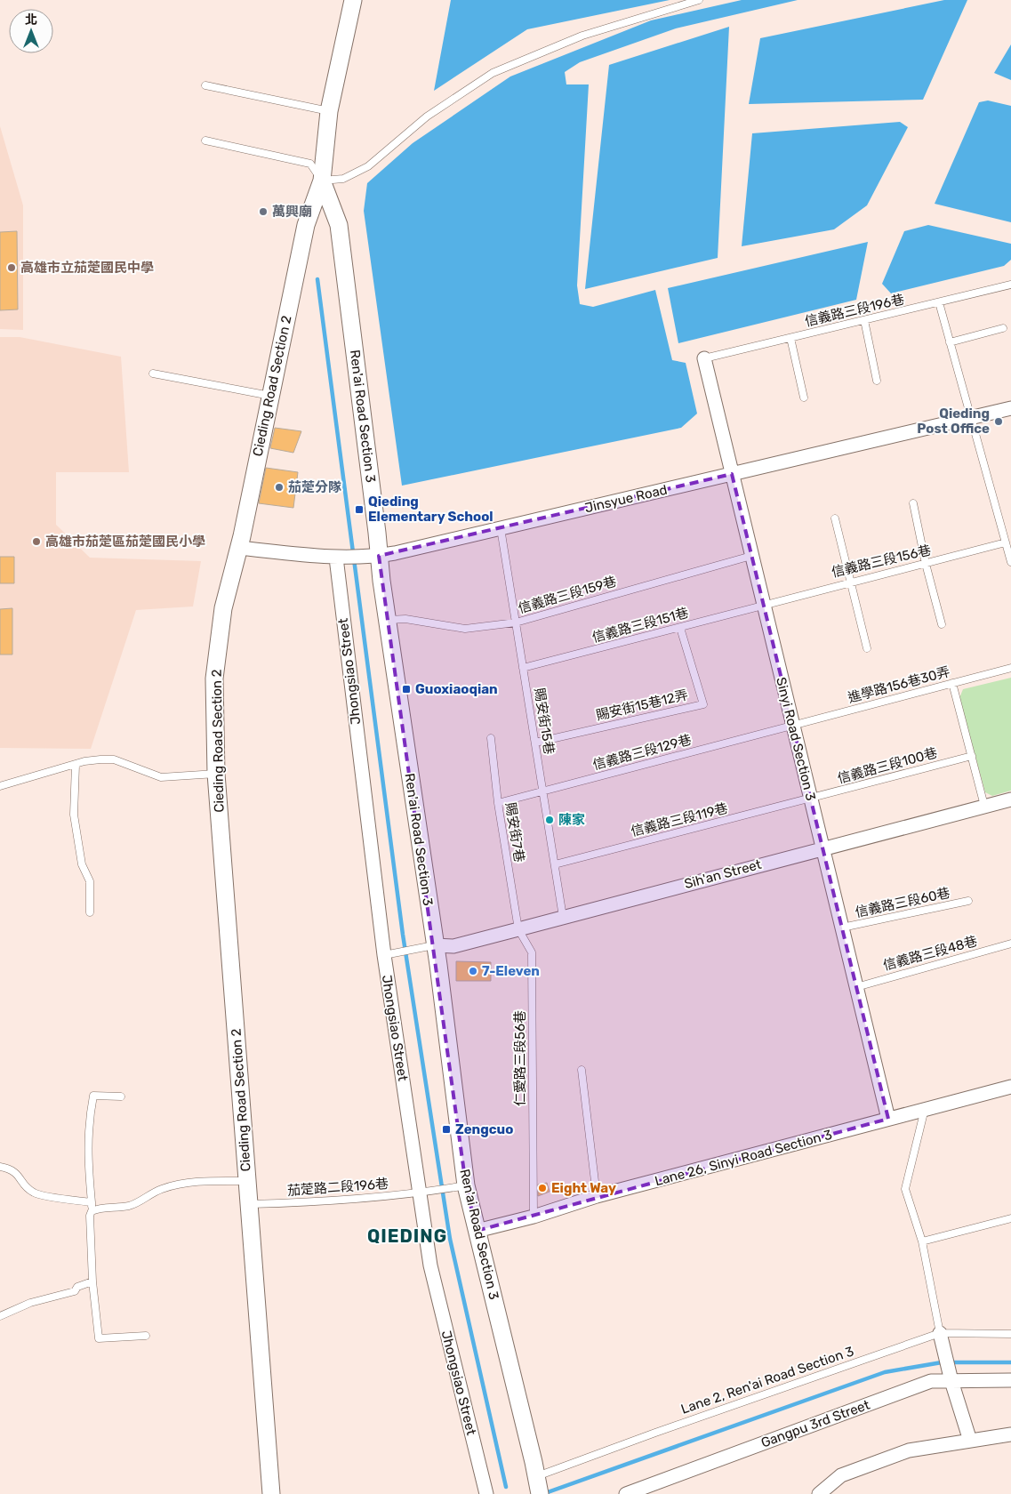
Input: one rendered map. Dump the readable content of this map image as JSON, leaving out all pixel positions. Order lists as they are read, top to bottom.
{
  "streets": {
    "street": [
      "Cieding Road Section 2",
      "Ren'ai Road Section 3",
      "Jinsyue Road",
      "Jhongsiao Street",
      "Sinyi Road Section 3",
      "Sih'an Street",
      "Lane 26, Sinyi Road Section 3",
      "Gangpu 3rd Street"
    ],
    "lane": [
      "信義路三段196巷",
      "信義路三段156巷",
      "信義路三段159巷",
      "信義路三段151巷",
      "進學路156巷30弄",
      "賜安街15巷12弄",
      "賜安街15巷",
      "信義路三段129巷",
      "信義路三段100巷",
      "信義路三段119巷",
      "賜安街7巷",
      "信義路三段60巷",
      "信義路三段48巷",
      "仁愛路三段56巷",
      "茄萣路二段196巷",
      "Lane 2, Ren'ai Road Section 3"
    ]
  },
  "crossings": [
    ["信義路三段196巷", "Sinyi Road Section 3"],
    ["Cieding Road Section 2", "Ren'ai Road Section 3"],
    ["Cieding Road Section 2", "Jinsyue Road"],
    ["Cieding Road Section 2", "茄萣路二段196巷"],
    ["Ren'ai Road Section 3", "Jinsyue Road"],
    ["Ren'ai Road Section 3", "信義路三段159巷"],
    ["Ren'ai Road Section 3", "Sih'an Street"],
    ["Ren'ai Road Section 3", "Lane 26, Sinyi Road Section 3"],
    ["Ren'ai Road Section 3", "茄萣路二段196巷"],
    ["Ren'ai Road Section 3", "Lane 2, Ren'ai Road Section 3"],
    ["Jinsyue Road", "Jhongsiao Street"],
    ["Jinsyue Road", "賜安街15巷"],
    ["Jinsyue Road", "Sinyi Road Section 3"],
    ["信義路三段156巷", "信義路三段151巷"],
    ["信義路三段156巷", "Sinyi Road Section 3"],
    ["信義路三段159巷", "賜安街15巷"],
    ["信義路三段159巷", "Sinyi Road Section 3"],
    ["信義路三段151巷", "賜安街15巷12弄"],
    ["信義路三段151巷", "賜安街15巷"],
    ["信義路三段151巷", "Sinyi Road Section 3"],
    ["Jhongsiao Street", "茄萣路二段196巷"],
    ["進學路156巷30弄", "Sinyi Road Section 3"],
    ["進學路156巷30弄", "信義路三段129巷"],
    ["賜安街15巷12弄", "賜安街15巷"],
    ["賜安街15巷", "信義路三段129巷"],
    ["賜安街15巷", "信義路三段119巷"],
    ["賜安街15巷", "Sih'an Street"],
    ["Sinyi Road Section 3", "信義路三段129巷"],
    ["Sinyi Road Section 3", "信義路三段100巷"],
    ["Sinyi Road Section 3", "信義路三段119巷"],
    ["Sinyi Road Section 3", "Sih'an Street"],
    ["Sinyi Road Section 3", "信義路三段60巷"],
    ["Sinyi Road Section 3", "信義路三段48巷"],
    ["Sinyi Road Section 3", "Lane 26, Sinyi Road Section 3"],
    ["信義路三段129巷", "賜安街7巷"],
    ["信義路三段100巷", "信義路三段119巷"],
    ["賜安街7巷", "Sih'an Street"],
    ["賜安街7巷", "仁愛路三段56巷"],
    ["Sih'an Street", "仁愛路三段56巷"],
    ["仁愛路三段56巷", "Lane 26, Sinyi Road Section 3"]
  ],
  "districts": ["QIEDING"],
  "places": {
    "other": [
      "萬興廟",
      "高雄市立茄萣國民中學",
      "Qieding Post Office",
      "茄萣分隊",
      "高雄市茄萣區茄萣國民小學",
      "陳家",
      "7-Eleven",
      "Eight Way"
    ],
    "transit": ["Qieding Elementary School", "Guoxiaoqian", "Zengcuo"]
  },
  "north": "top"
}
